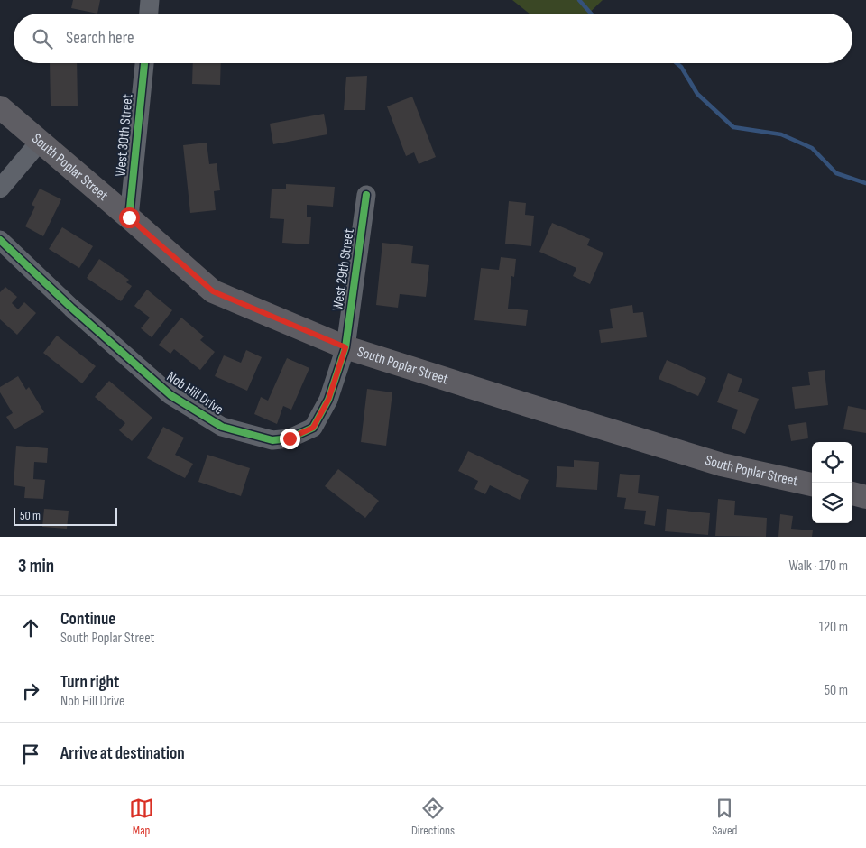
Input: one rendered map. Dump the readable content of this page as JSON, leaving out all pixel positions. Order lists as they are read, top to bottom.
{
  "streets": {
    "main road": ["South Poplar Street"],
    "street": ["West 30th Street", "West 29th Street", "Nob Hill Drive"]
  },
  "crossings": [
    ["West 30th Street", "South Poplar Street"],
    ["South Poplar Street", "West 29th Street"],
    ["South Poplar Street", "Nob Hill Drive"],
    ["West 29th Street", "Nob Hill Drive"]
  ],
  "scale_bar": "50 m",
  "page": {
    "search": "Search here",
    "scale": "50 m",
    "heading": ["3 min", "Walk · 170 m"],
    "list": [
      ["Continue", "South Poplar Street", "120 m"],
      ["Turn right", "Nob Hill Drive", "50 m"],
      "Arrive at destination"
    ],
    "nav": ["Map", "Directions", "Saved"]
  }
}
